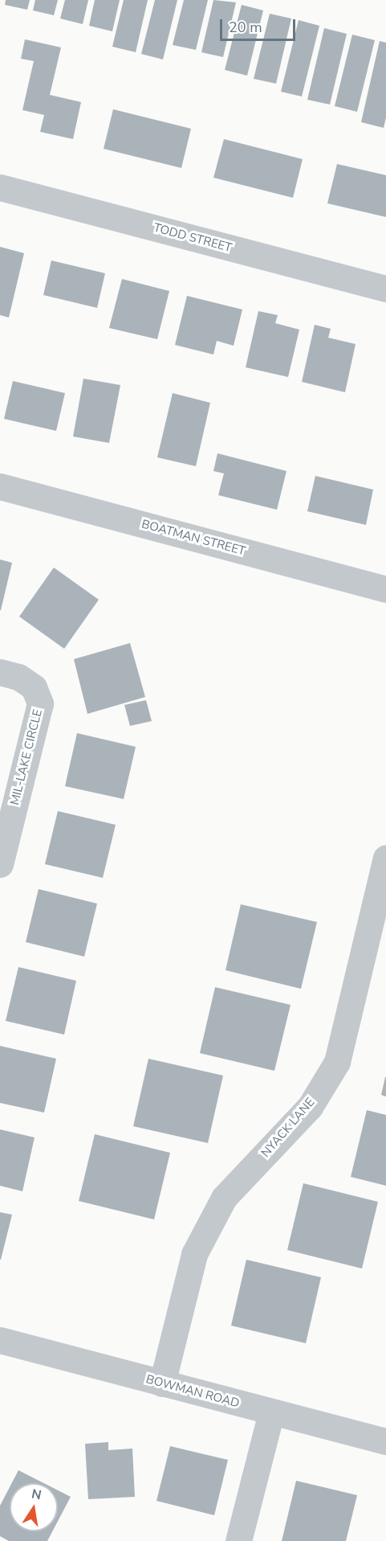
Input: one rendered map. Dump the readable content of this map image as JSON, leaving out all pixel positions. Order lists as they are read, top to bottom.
{
  "streets": {
    "street": [
      "TODD STREET",
      "BOATMAN STREET",
      "MIL-LAKE CIRCLE",
      "NYACK LANE",
      "BOWMAN ROAD"
    ]
  },
  "crossings": [
    ["NYACK LANE", "BOWMAN ROAD"]
  ],
  "scale_bar": "20 m",
  "north": "top"
}
